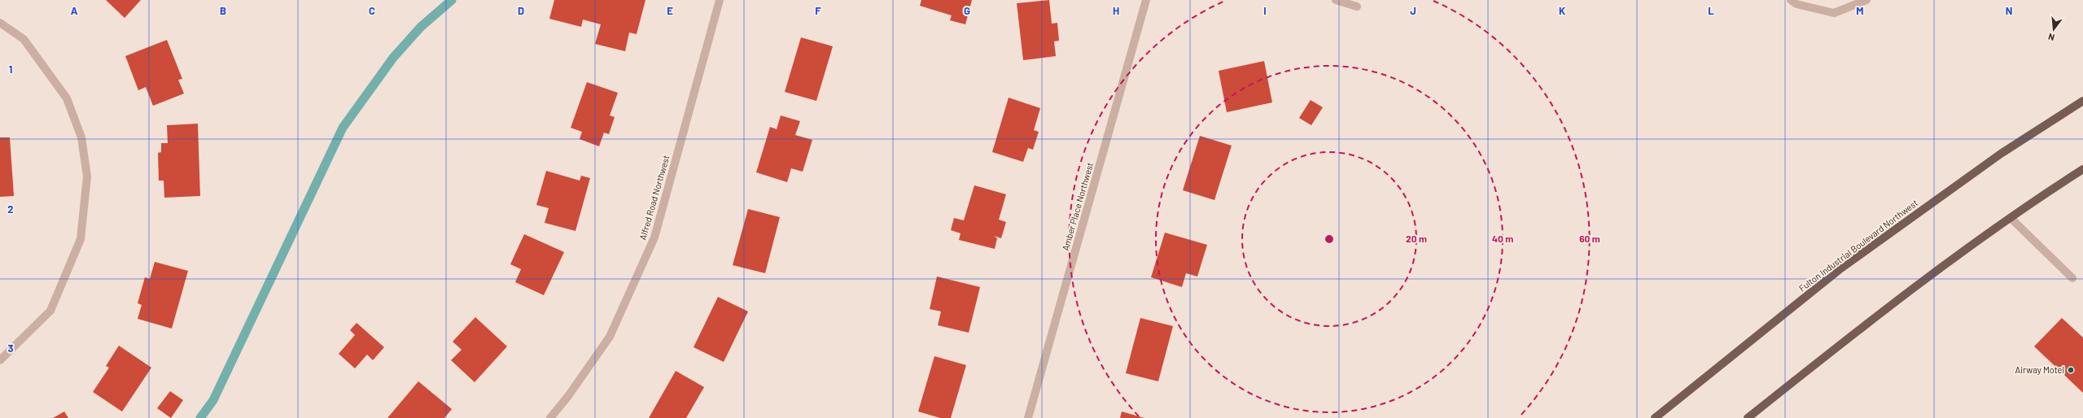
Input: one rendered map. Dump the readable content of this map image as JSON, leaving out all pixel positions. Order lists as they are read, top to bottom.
{
  "streets": {
    "main road": ["Fulton Industrial Boulevard Northwest"],
    "street": ["Alfred Road Northwest", "Amber Place Northwest"]
  },
  "places": ["Airway Motel"],
  "north": "bottom",
  "grid": {
    "columns": [
      "A",
      "B",
      "C",
      "D",
      "E",
      "F",
      "G",
      "H",
      "I",
      "J",
      "K",
      "L",
      "M",
      "N"
    ],
    "rows": ["1", "2", "3"]
  },
  "rings": ["20 m", "40 m", "60 m"]
}
